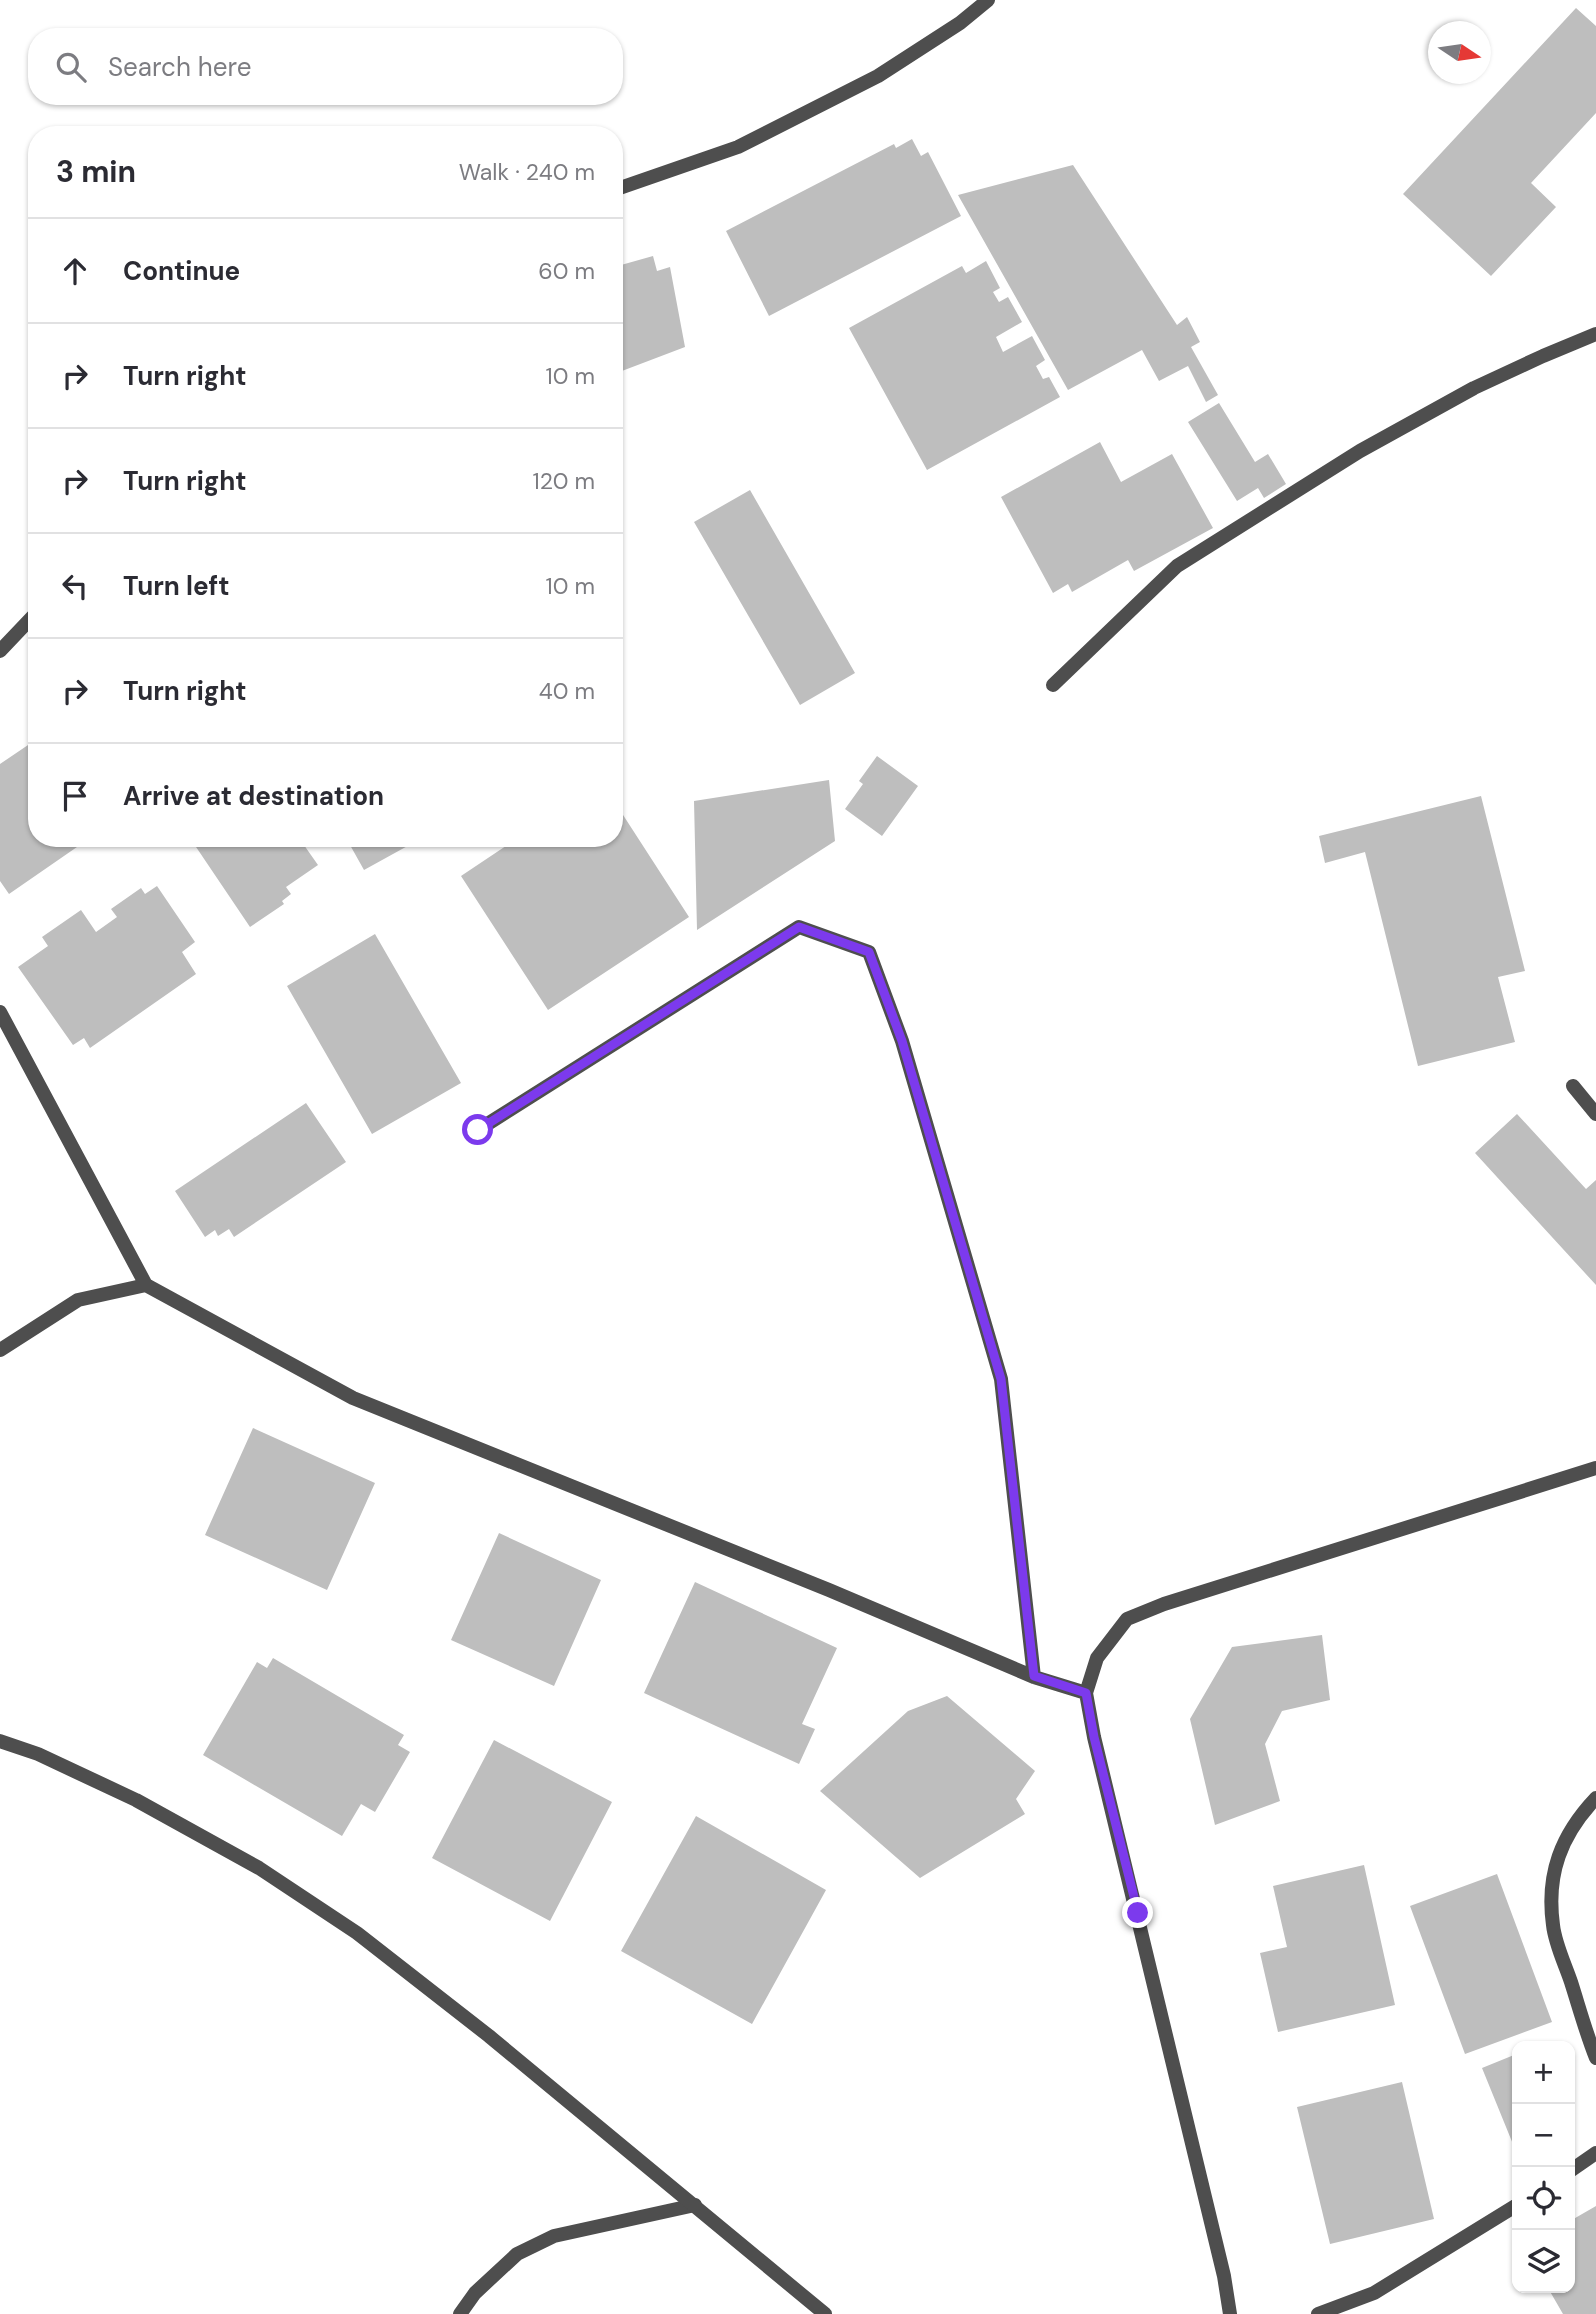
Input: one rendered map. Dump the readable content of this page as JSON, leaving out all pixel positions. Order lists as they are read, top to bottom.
{
  "north": "right",
  "page": {
    "search": "Search here",
    "heading": ["3 min", "Walk · 240 m"],
    "list": [
      ["Continue", "60 m"],
      ["Turn right", "10 m"],
      ["Turn right", "120 m"],
      ["Turn left", "10 m"],
      ["Turn right", "40 m"],
      "Arrive at destination"
    ],
    "map_buttons": ["+", "−"]
  }
}
